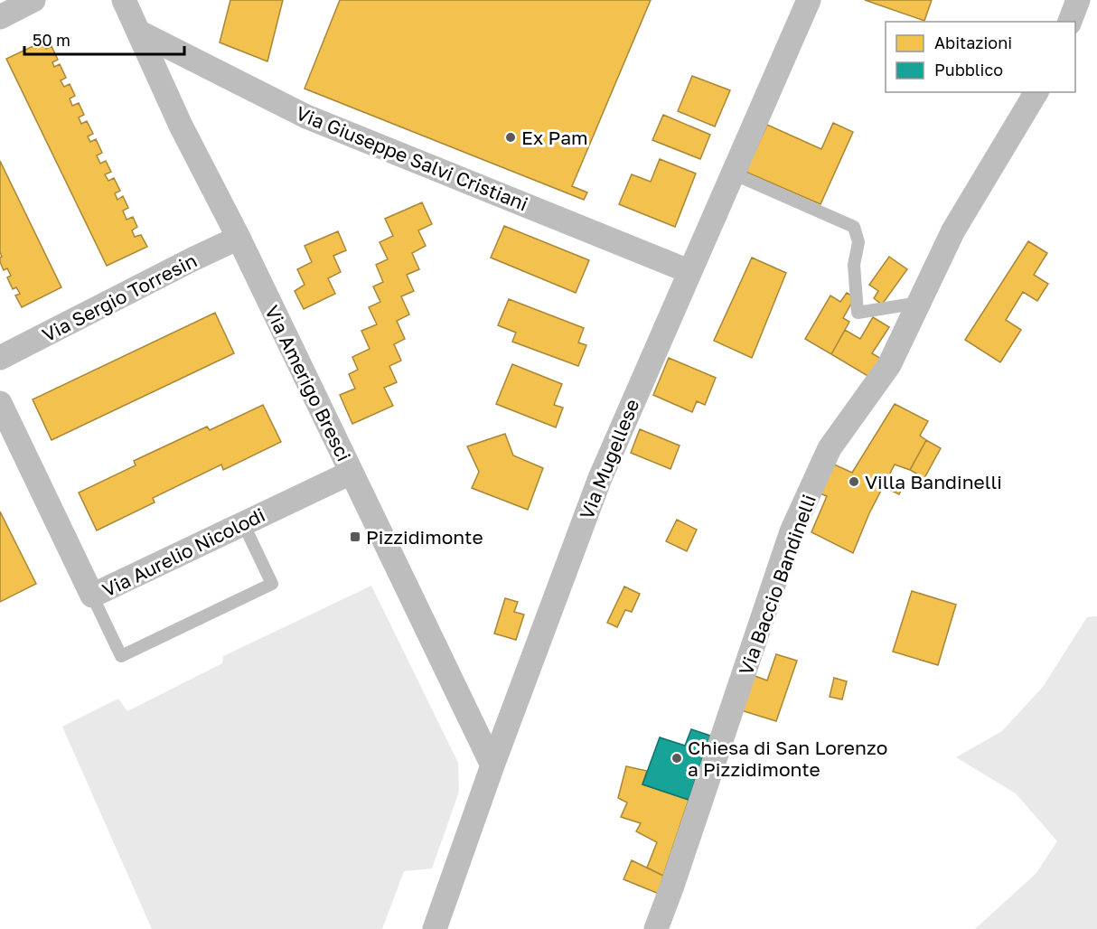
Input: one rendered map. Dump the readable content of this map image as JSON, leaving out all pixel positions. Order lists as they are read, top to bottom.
{
  "streets": {
    "street": [
      "Via Giuseppe Salvi Cristiani",
      "Via Sergio Torresin",
      "Via Amerigo Bresci",
      "Via Mugellese",
      "Via Aurelio Nicolodi",
      "Via Baccio Bandinelli"
    ]
  },
  "crossings": [
    ["Via Giuseppe Salvi Cristiani", "Via Amerigo Bresci"],
    ["Via Giuseppe Salvi Cristiani", "Via Mugellese"],
    ["Via Sergio Torresin", "Via Amerigo Bresci"],
    ["Via Amerigo Bresci", "Via Mugellese"],
    ["Via Amerigo Bresci", "Via Aurelio Nicolodi"]
  ],
  "places": {
    "other": ["Ex Pam", "Villa Bandinelli", "Chiesa di San Lorenzo a Pizzidimonte"],
    "transit": ["Pizzidimonte"]
  },
  "legend": ["Abitazioni", "Pubblico"],
  "scale_bar": "50 m"
}
